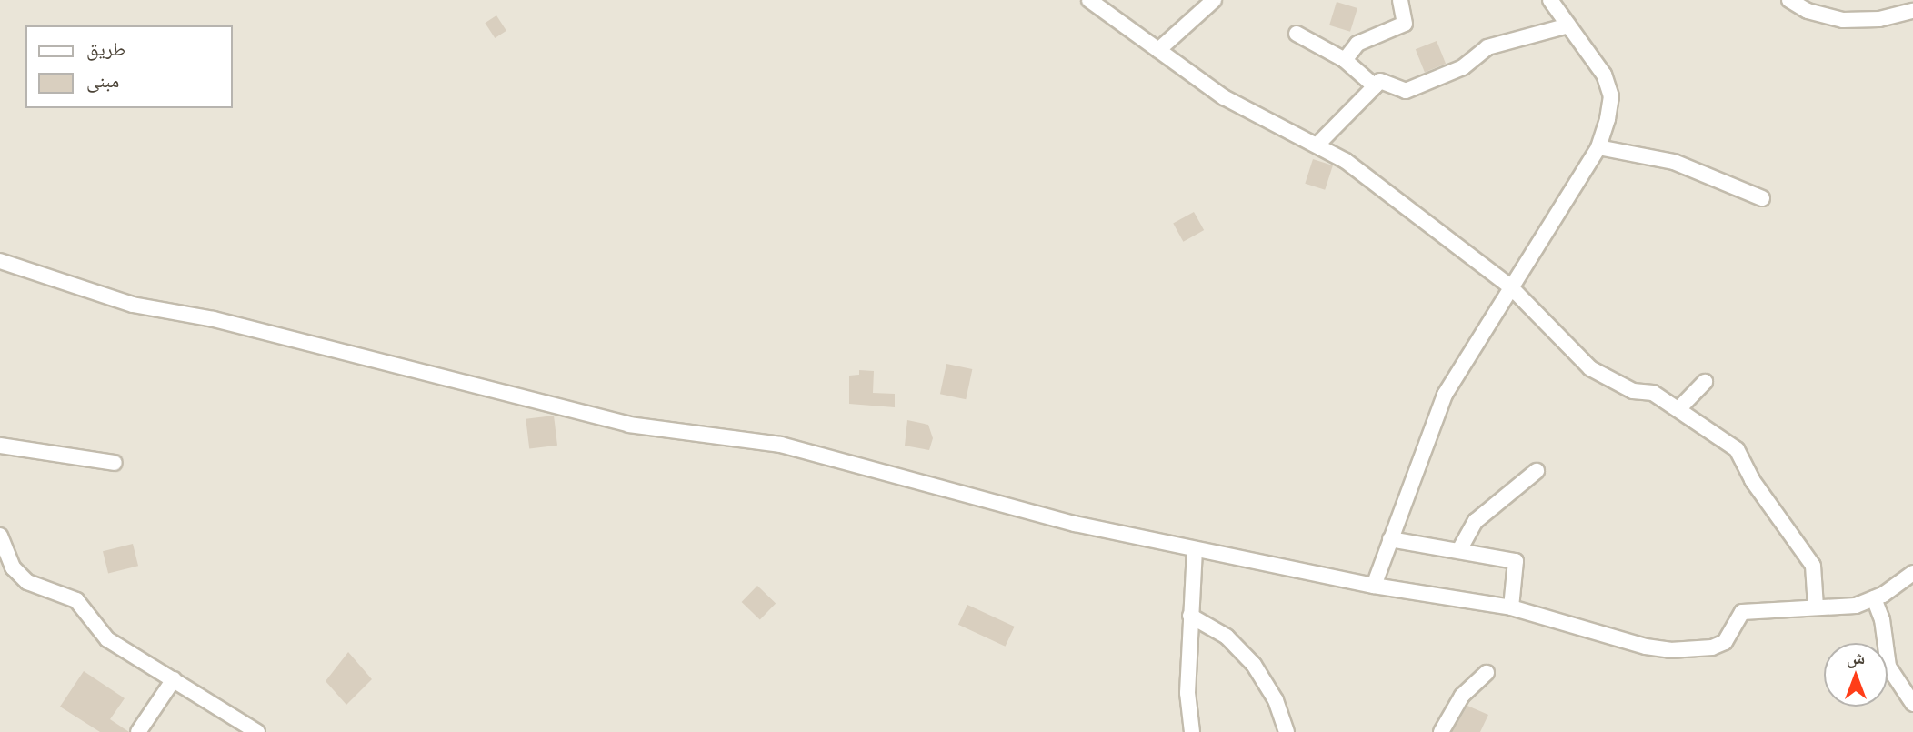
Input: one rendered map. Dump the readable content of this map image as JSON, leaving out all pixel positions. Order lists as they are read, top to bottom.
{
  "legend": ["طريق", "مبنى"],
  "north": "top"
}
